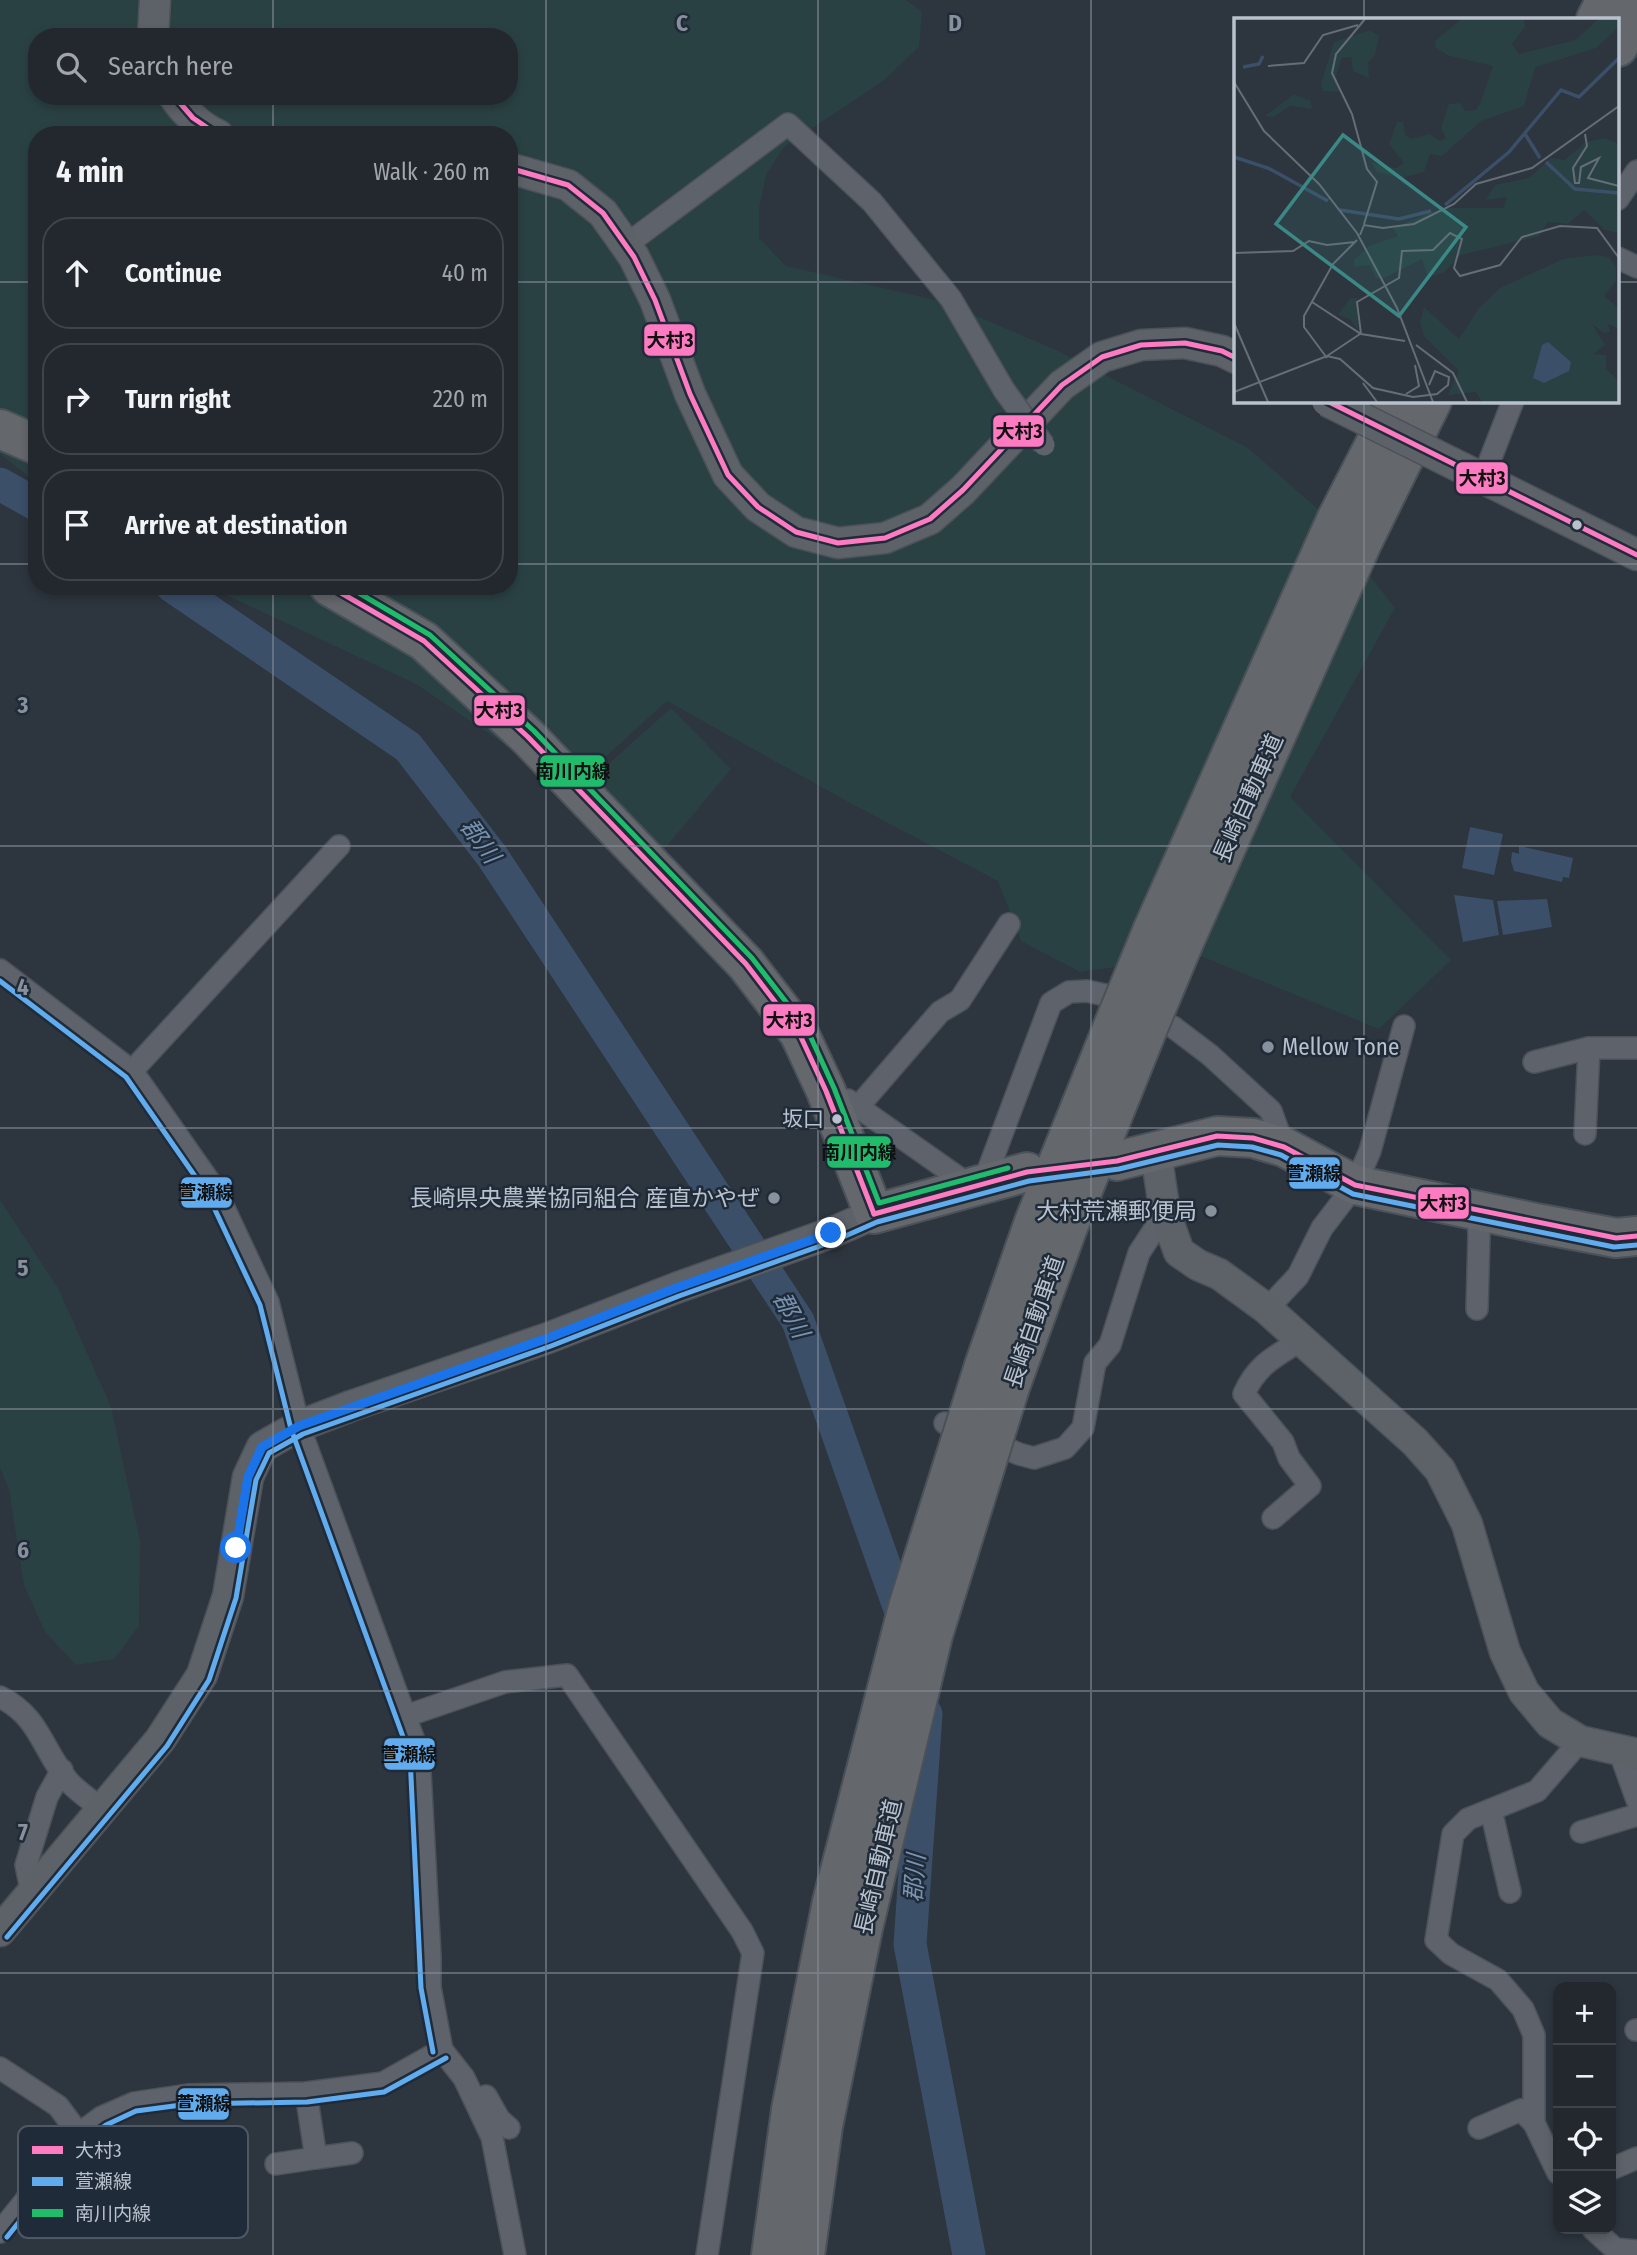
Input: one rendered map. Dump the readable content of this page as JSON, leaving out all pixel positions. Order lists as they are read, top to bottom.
{
  "streets": {
    "highway": ["長崎自動車道"]
  },
  "water": ["郡川"],
  "places": [
    "Mellow Tone",
    "坂口",
    "長崎県央農業協同組合 産直かやぜ",
    "大村荒瀬郵便局"
  ],
  "lines": ["transit line 大村3", "transit line 南川内線", "transit line 萱瀬線"],
  "legend": ["大村3", "萱瀬線", "南川内線"],
  "page": {
    "search": "Search here",
    "heading": ["4 min", "Walk · 260 m"],
    "list": [
      ["Continue", "40 m"],
      ["Turn right", "220 m"],
      "Arrive at destination"
    ],
    "map_buttons": ["+", "−"]
  },
  "grid": {
    "columns": ["C", "D"],
    "rows": [
      "3",
      "4",
      "5",
      "6",
      "7"
    ]
  }
}
